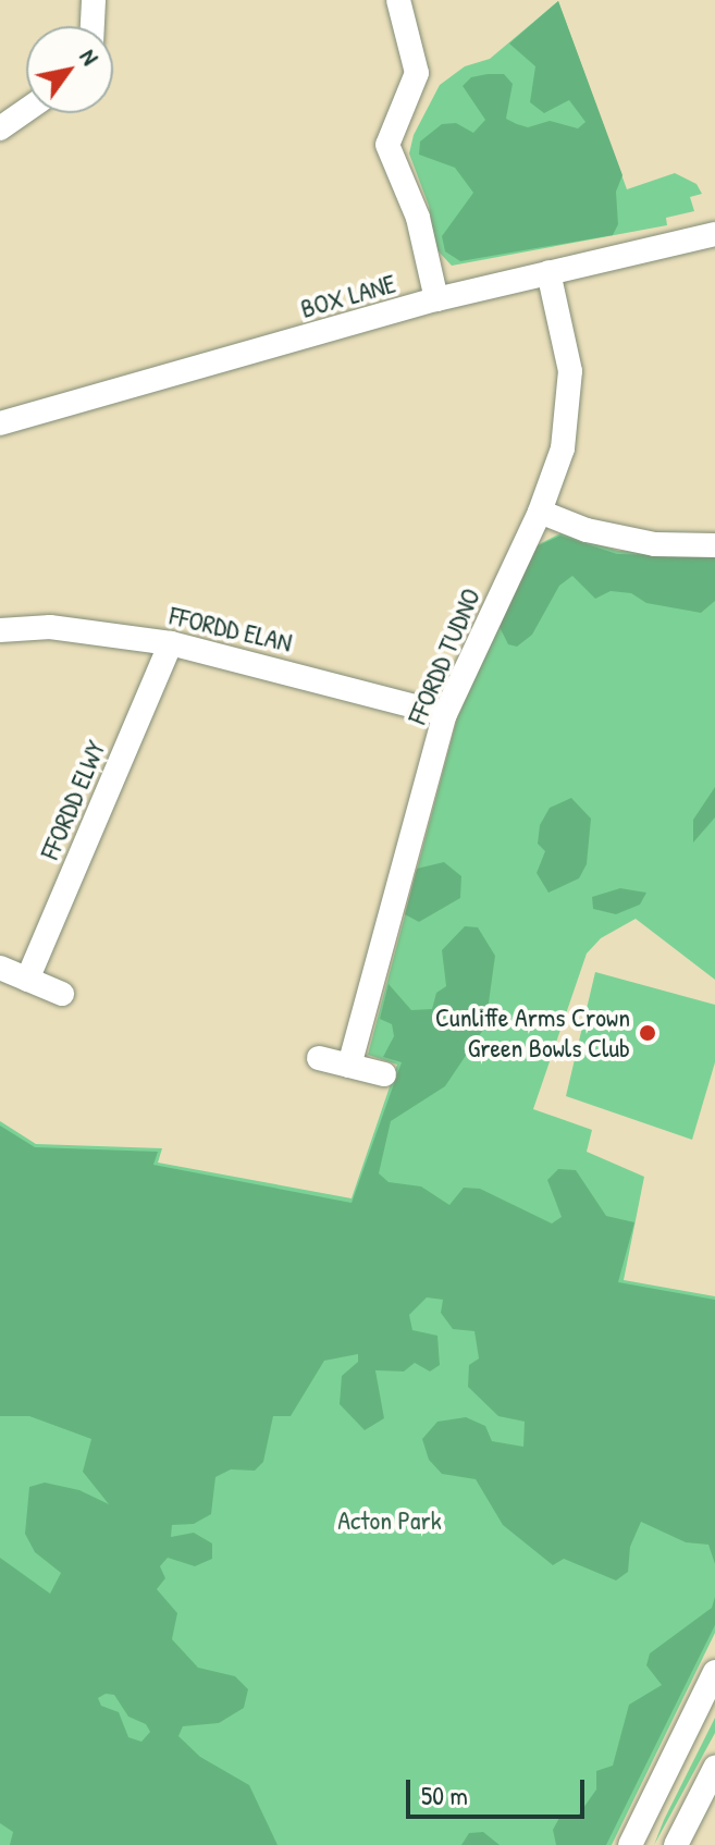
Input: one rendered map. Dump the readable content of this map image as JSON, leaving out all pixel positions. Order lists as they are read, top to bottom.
{
  "streets": {
    "street": [
      "BOX LANE",
      "FFORDD ELAN",
      "FFORDD TUDNO",
      "FFORDD ELWY"
    ]
  },
  "crossings": [
    ["BOX LANE", "FFORDD TUDNO"],
    ["FFORDD ELAN", "FFORDD TUDNO"],
    ["FFORDD ELAN", "FFORDD ELWY"]
  ],
  "parks": ["Acton Park"],
  "places": ["Cunliffe Arms Crown Green Bowls Club"],
  "scale_bar": "50 m",
  "north": "top right"
}
